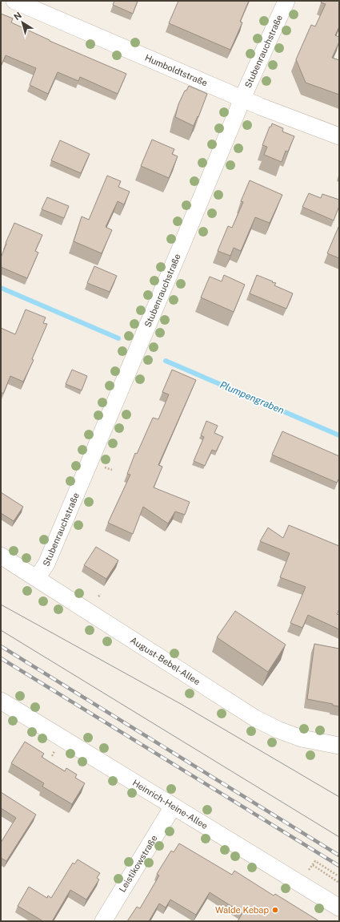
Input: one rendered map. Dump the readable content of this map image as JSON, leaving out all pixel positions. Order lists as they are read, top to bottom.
{
  "streets": {
    "street": [
      "Stubenrauchstraße",
      "Humboldtstraße",
      "August-Bebel-Allee",
      "Heinrich-Heine-Allee",
      "Leistikowstraße"
    ]
  },
  "crossings": [
    ["Stubenrauchstraße", "Humboldtstraße"],
    ["Stubenrauchstraße", "August-Bebel-Allee"],
    ["Heinrich-Heine-Allee", "Leistikowstraße"]
  ],
  "water": ["Plumpengraben"],
  "places": ["Walde Kebap"],
  "north": "top left"
}
